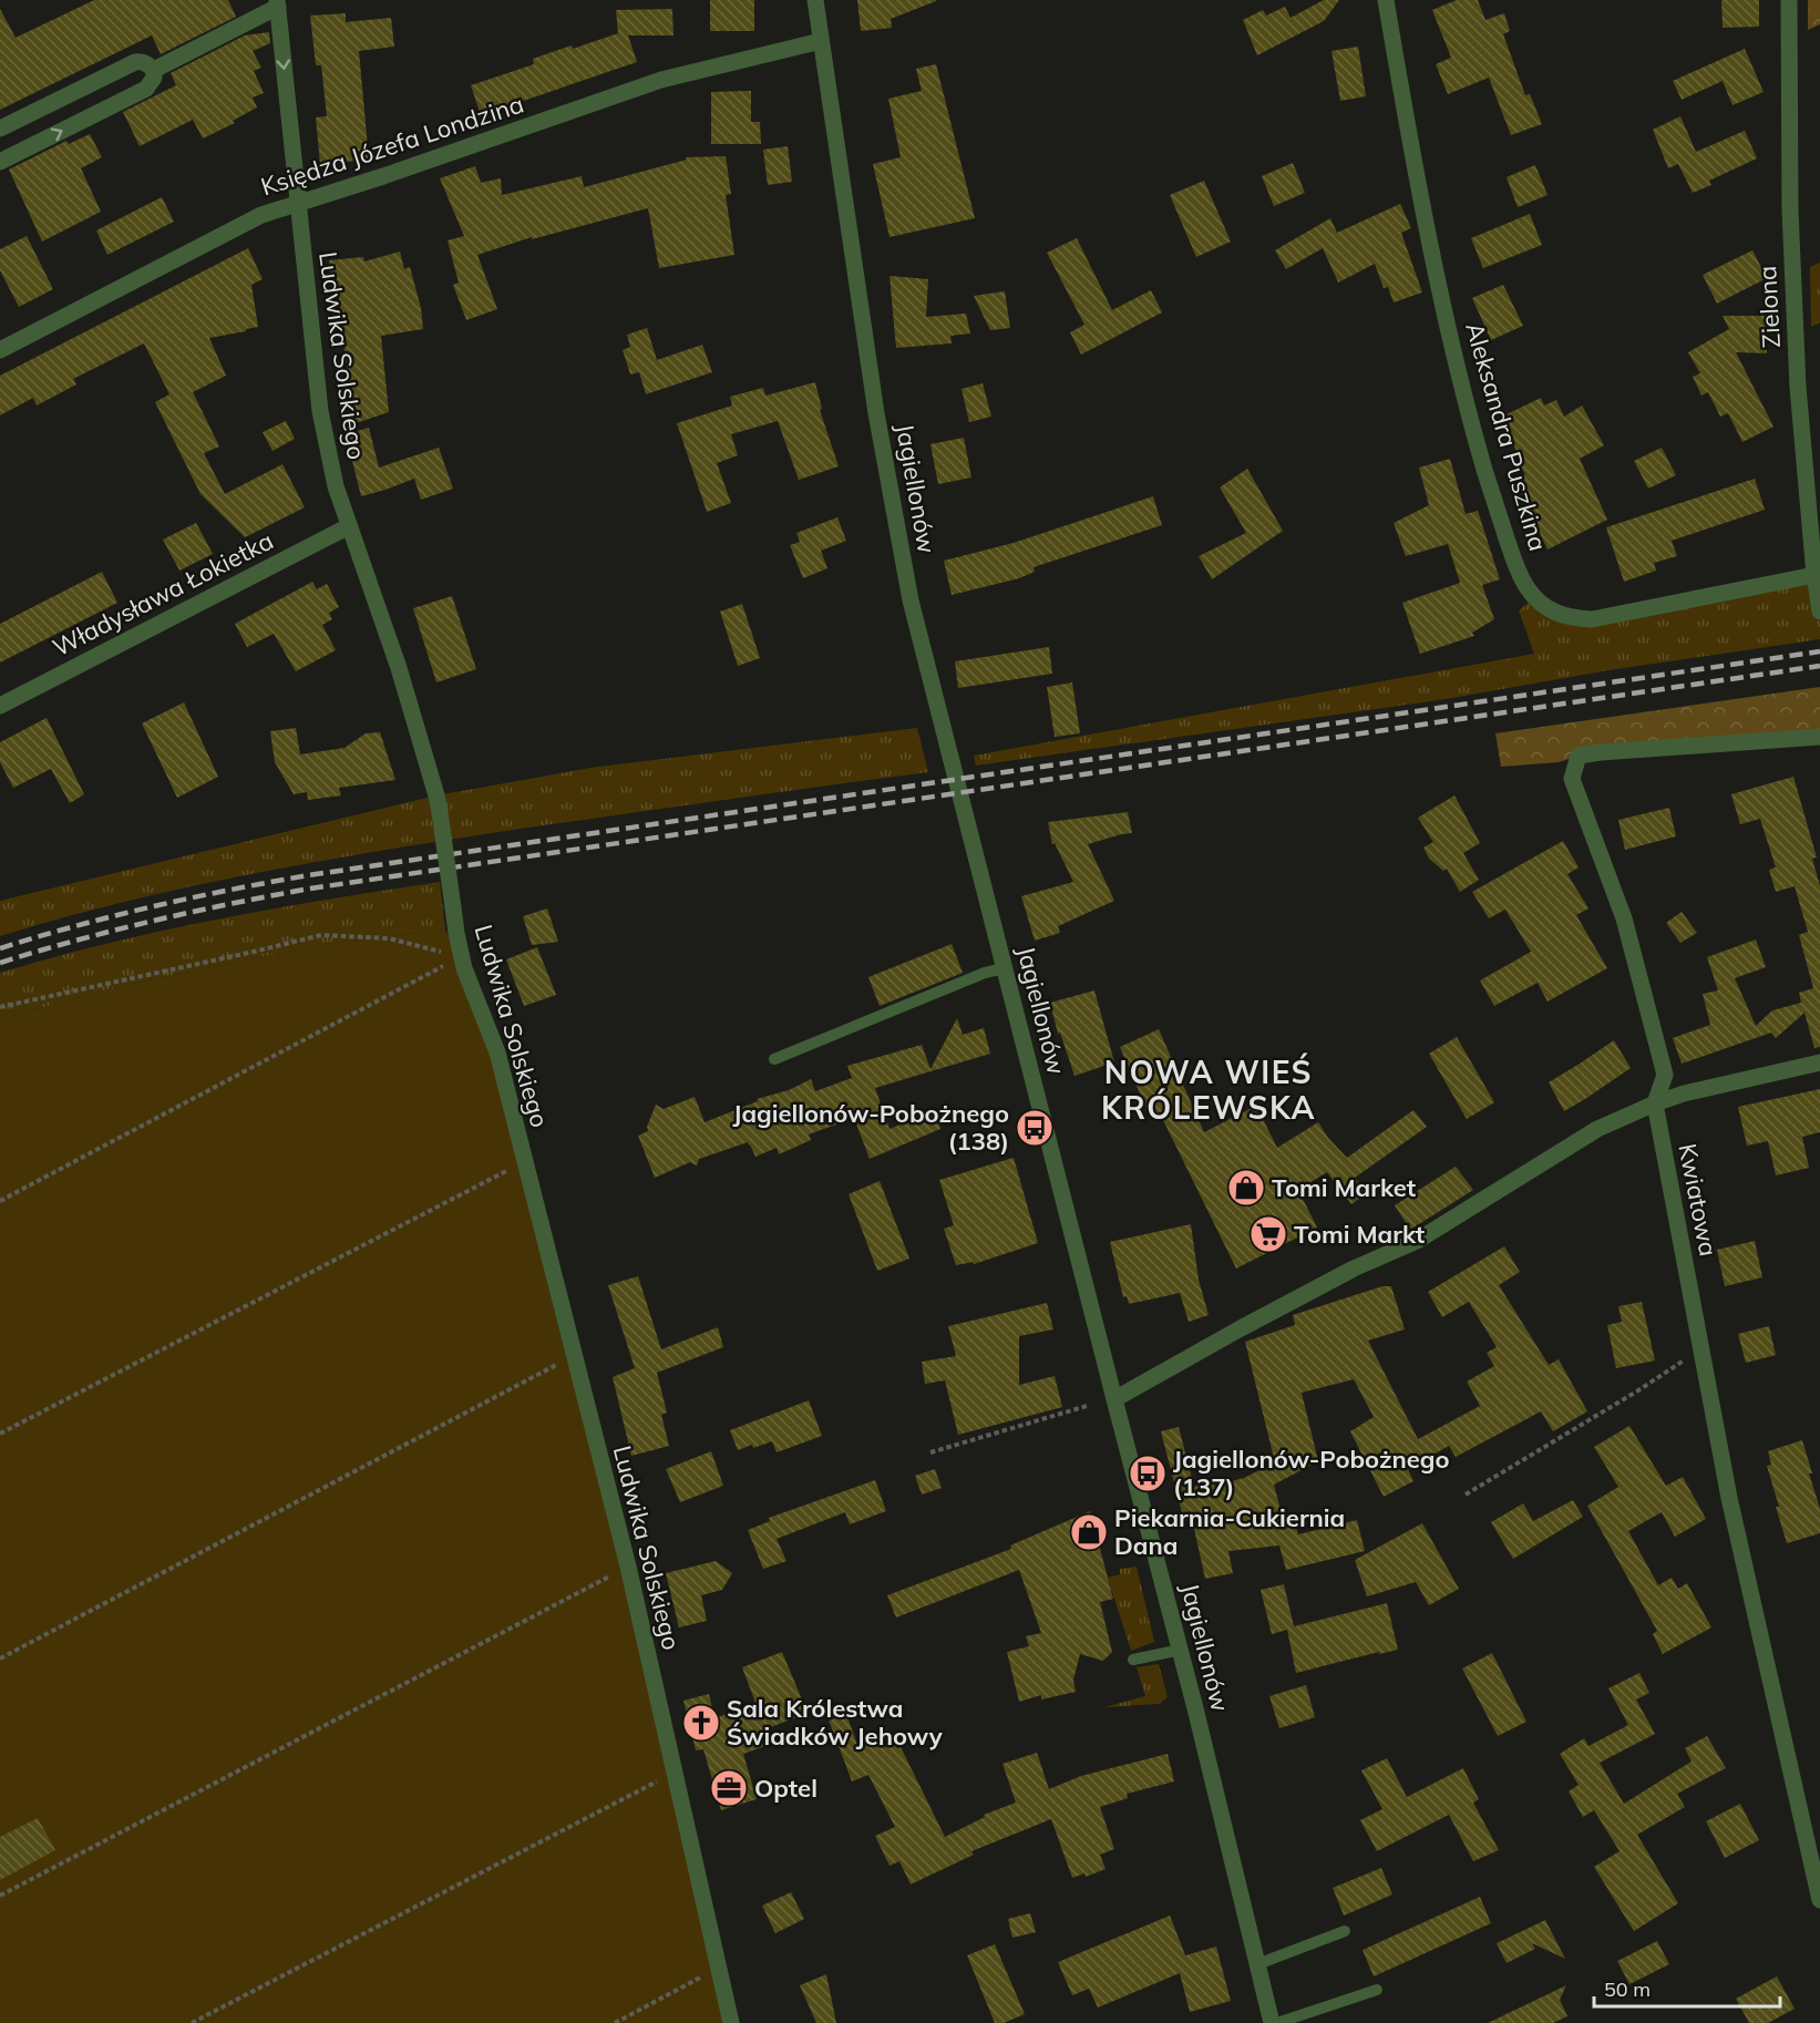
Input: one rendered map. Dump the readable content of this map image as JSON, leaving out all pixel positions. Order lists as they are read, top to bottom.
{
  "streets": {
    "street": [
      "Księdza Józefa Londzina",
      "Zielona",
      "Ludwika Solskiego",
      "Aleksandra Puszkina",
      "Jagiellonów",
      "Władysława Łokietka",
      "Kwiatowa"
    ]
  },
  "crossings": [
    ["Księdza Józefa Londzina", "Ludwika Solskiego"],
    ["Księdza Józefa Londzina", "Jagiellonów"],
    ["Zielona", "Aleksandra Puszkina"],
    ["Ludwika Solskiego", "Władysława Łokietka"]
  ],
  "districts": ["NOWA WIEŚ KRÓLEWSKA"],
  "places": {
    "bus stop": ["Jagiellonów-Pobożnego (138)", "Jagiellonów-Pobożnego (137)"],
    "shop": ["Tomi Market", "Piekarnia-Cukiernia Dana"],
    "supermarket": ["Tomi Markt"],
    "church": ["Sala Królestwa Świadków Jehowy"],
    "office": ["Optel"]
  },
  "scale_bar": "50 m"
}
